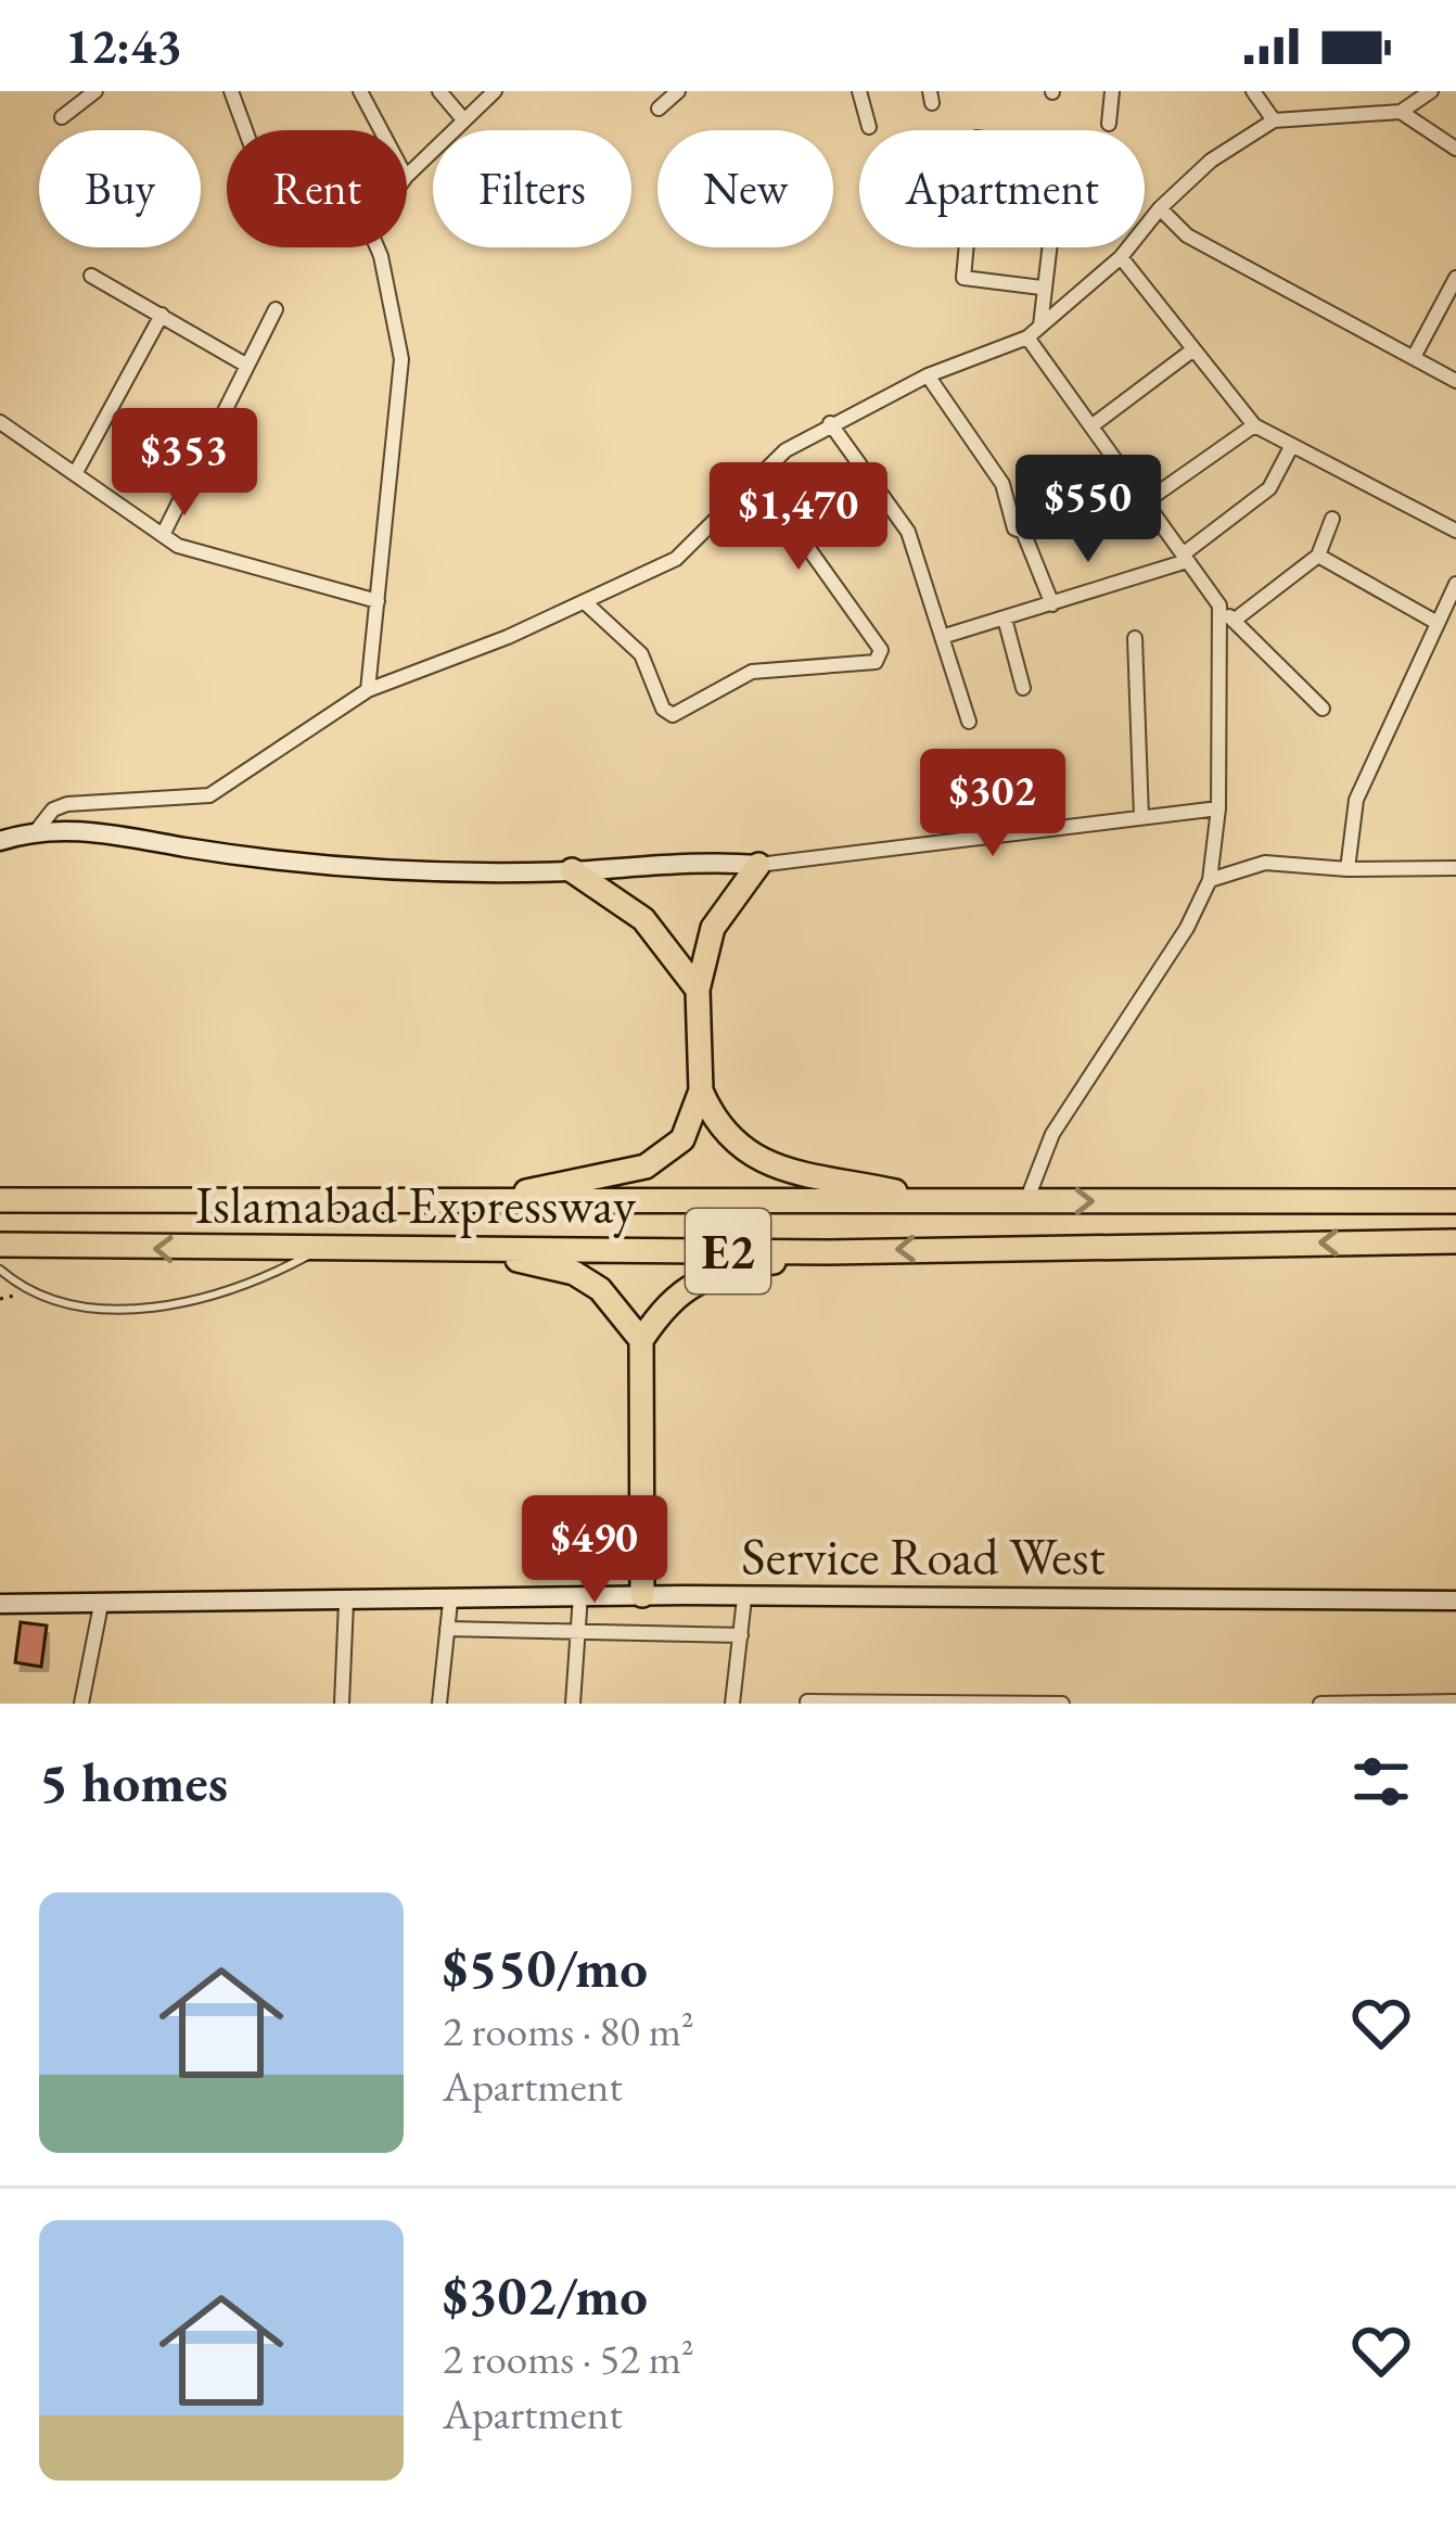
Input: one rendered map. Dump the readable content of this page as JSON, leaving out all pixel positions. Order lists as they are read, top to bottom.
{
  "streets": {
    "highway": ["Islamabad Expressway", "E2"],
    "street": ["Service Road West"]
  },
  "page": {
    "status": "12:43",
    "chip": [
      "Buy",
      "Rent",
      "Filters",
      "New",
      "Apartment"
    ],
    "price": [
      "$353",
      "$550",
      "$1,470",
      "$302",
      "$490"
    ],
    "heading": "5 homes",
    "list": [
      {
        "name": "$550/mo",
        "note": "2 rooms · 80 m² · Apartment"
      },
      {
        "name": "$302/mo",
        "note": "2 rooms · 52 m² · Apartment"
      }
    ]
  }
}
